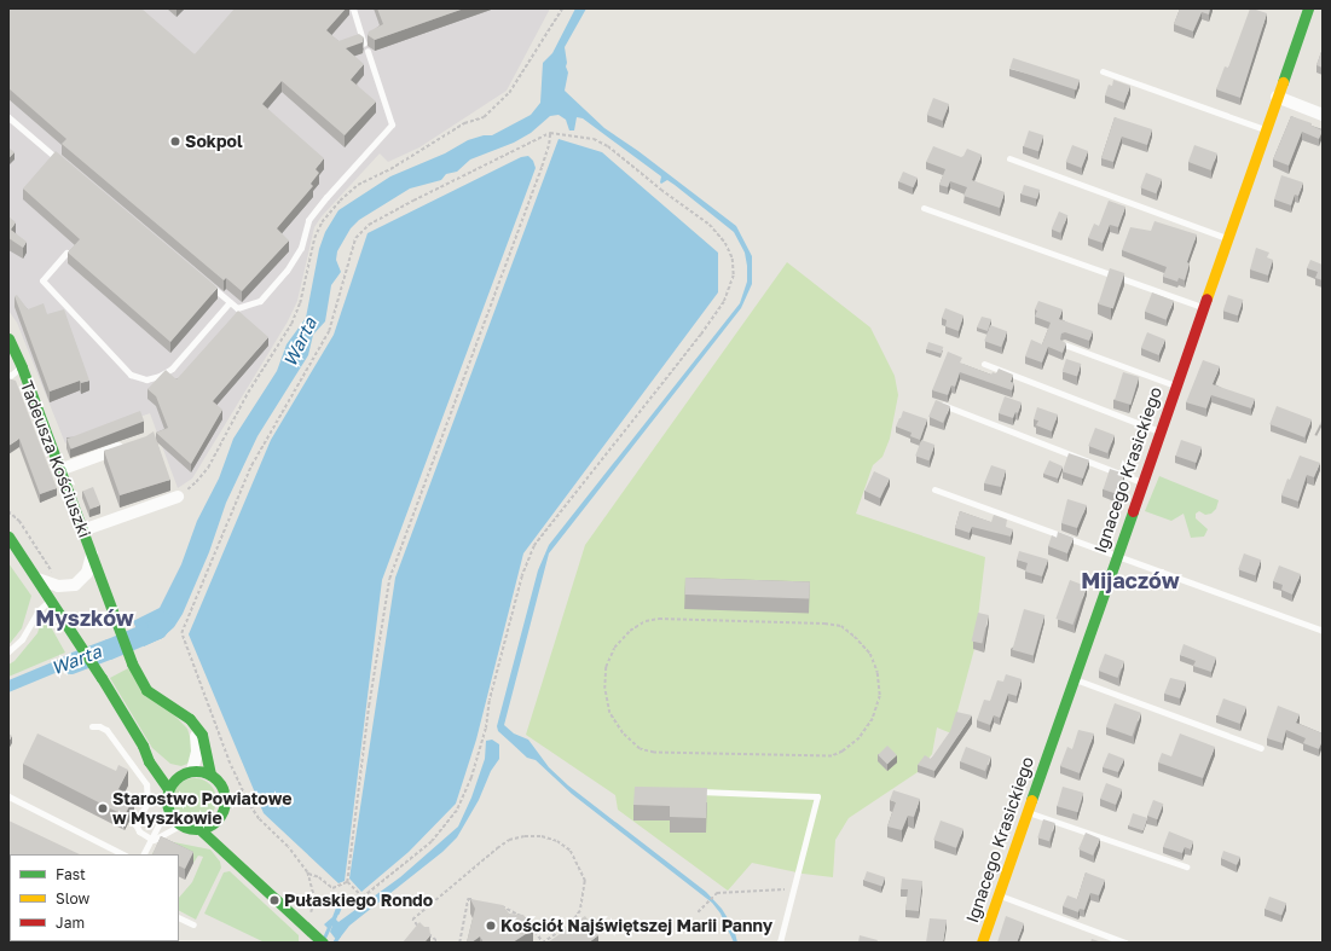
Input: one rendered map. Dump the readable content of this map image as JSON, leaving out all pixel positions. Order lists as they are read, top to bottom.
{
  "streets": {
    "street": ["Tadeusza Kościuszki", "Ignacego Krasickiego"]
  },
  "districts": ["Mijaczów", "Myszków"],
  "water": ["Warta"],
  "places": [
    "Sokpol",
    "Starostwo Powiatowe w Myszkowie",
    "Pułaskiego Rondo",
    "Kościół Najświętszej Marii Panny"
  ],
  "legend": ["Fast", "Slow", "Jam"]
}
